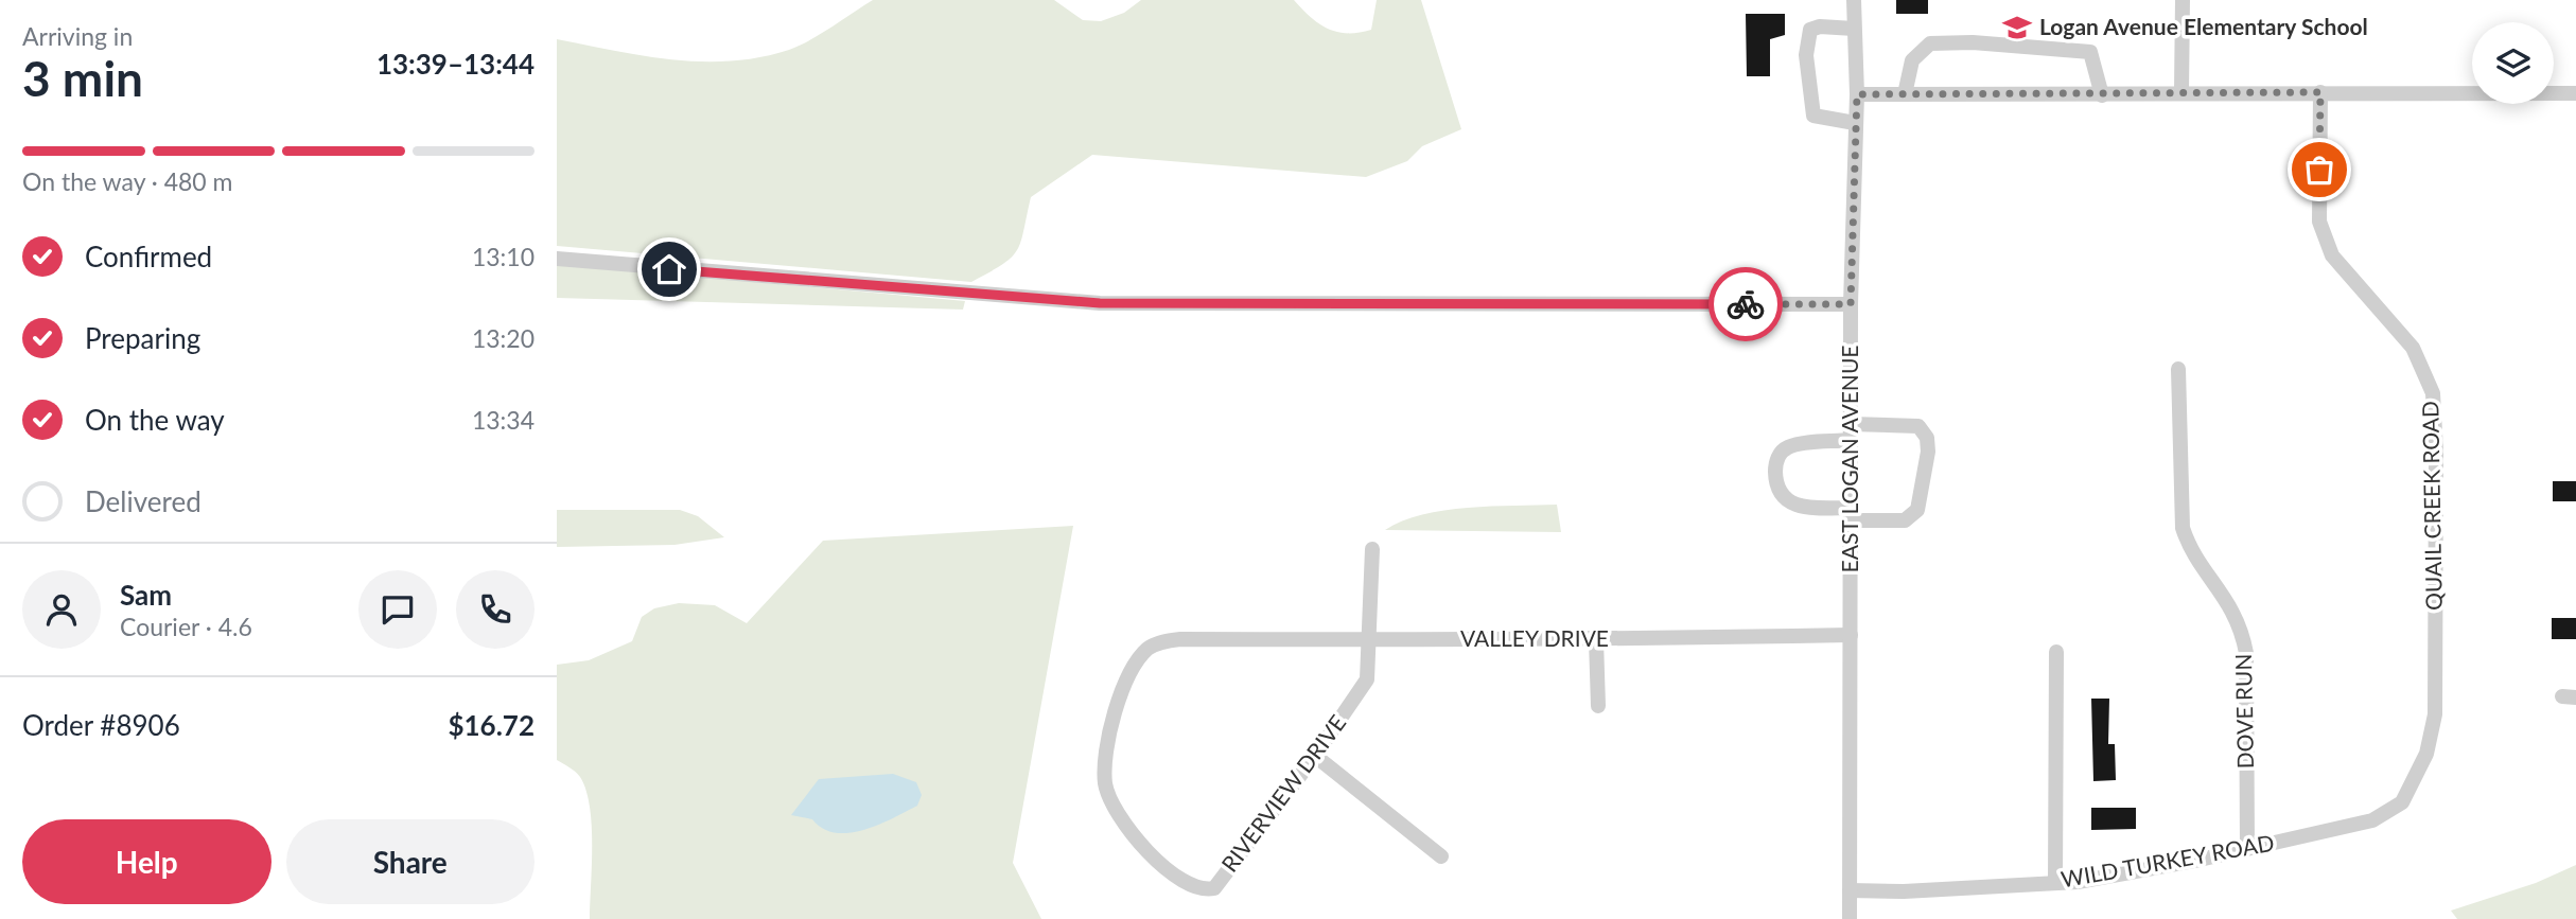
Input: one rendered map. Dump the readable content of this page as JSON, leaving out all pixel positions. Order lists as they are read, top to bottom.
{
  "streets": {
    "street": [
      "EAST LOGAN AVENUE",
      "QUAIL CREEK ROAD",
      "VALLEY DRIVE",
      "DOVE RUN",
      "RIVERVIEW DRIVE",
      "WILD TURKEY ROAD"
    ]
  },
  "crossings": [
    ["EAST LOGAN AVENUE", "VALLEY DRIVE"],
    ["EAST LOGAN AVENUE", "WILD TURKEY ROAD"],
    ["QUAIL CREEK ROAD", "WILD TURKEY ROAD"],
    ["VALLEY DRIVE", "RIVERVIEW DRIVE"],
    ["DOVE RUN", "WILD TURKEY ROAD"]
  ],
  "places": {
    "school or university": ["Logan Avenue Elementary School"]
  },
  "page": {
    "heading": ["3 min", "Arriving in", "13:39–13:44"],
    "panel": [
      "Sam",
      "Courier · 4.6",
      "Order #8906",
      "$16.72"
    ],
    "bar": "On the way · 480 m",
    "list": [
      ["Confirmed", "13:10"],
      ["Preparing", "13:20"],
      ["On the way", "13:34"],
      "Delivered"
    ],
    "buttons": ["Help", "Share"]
  }
}
